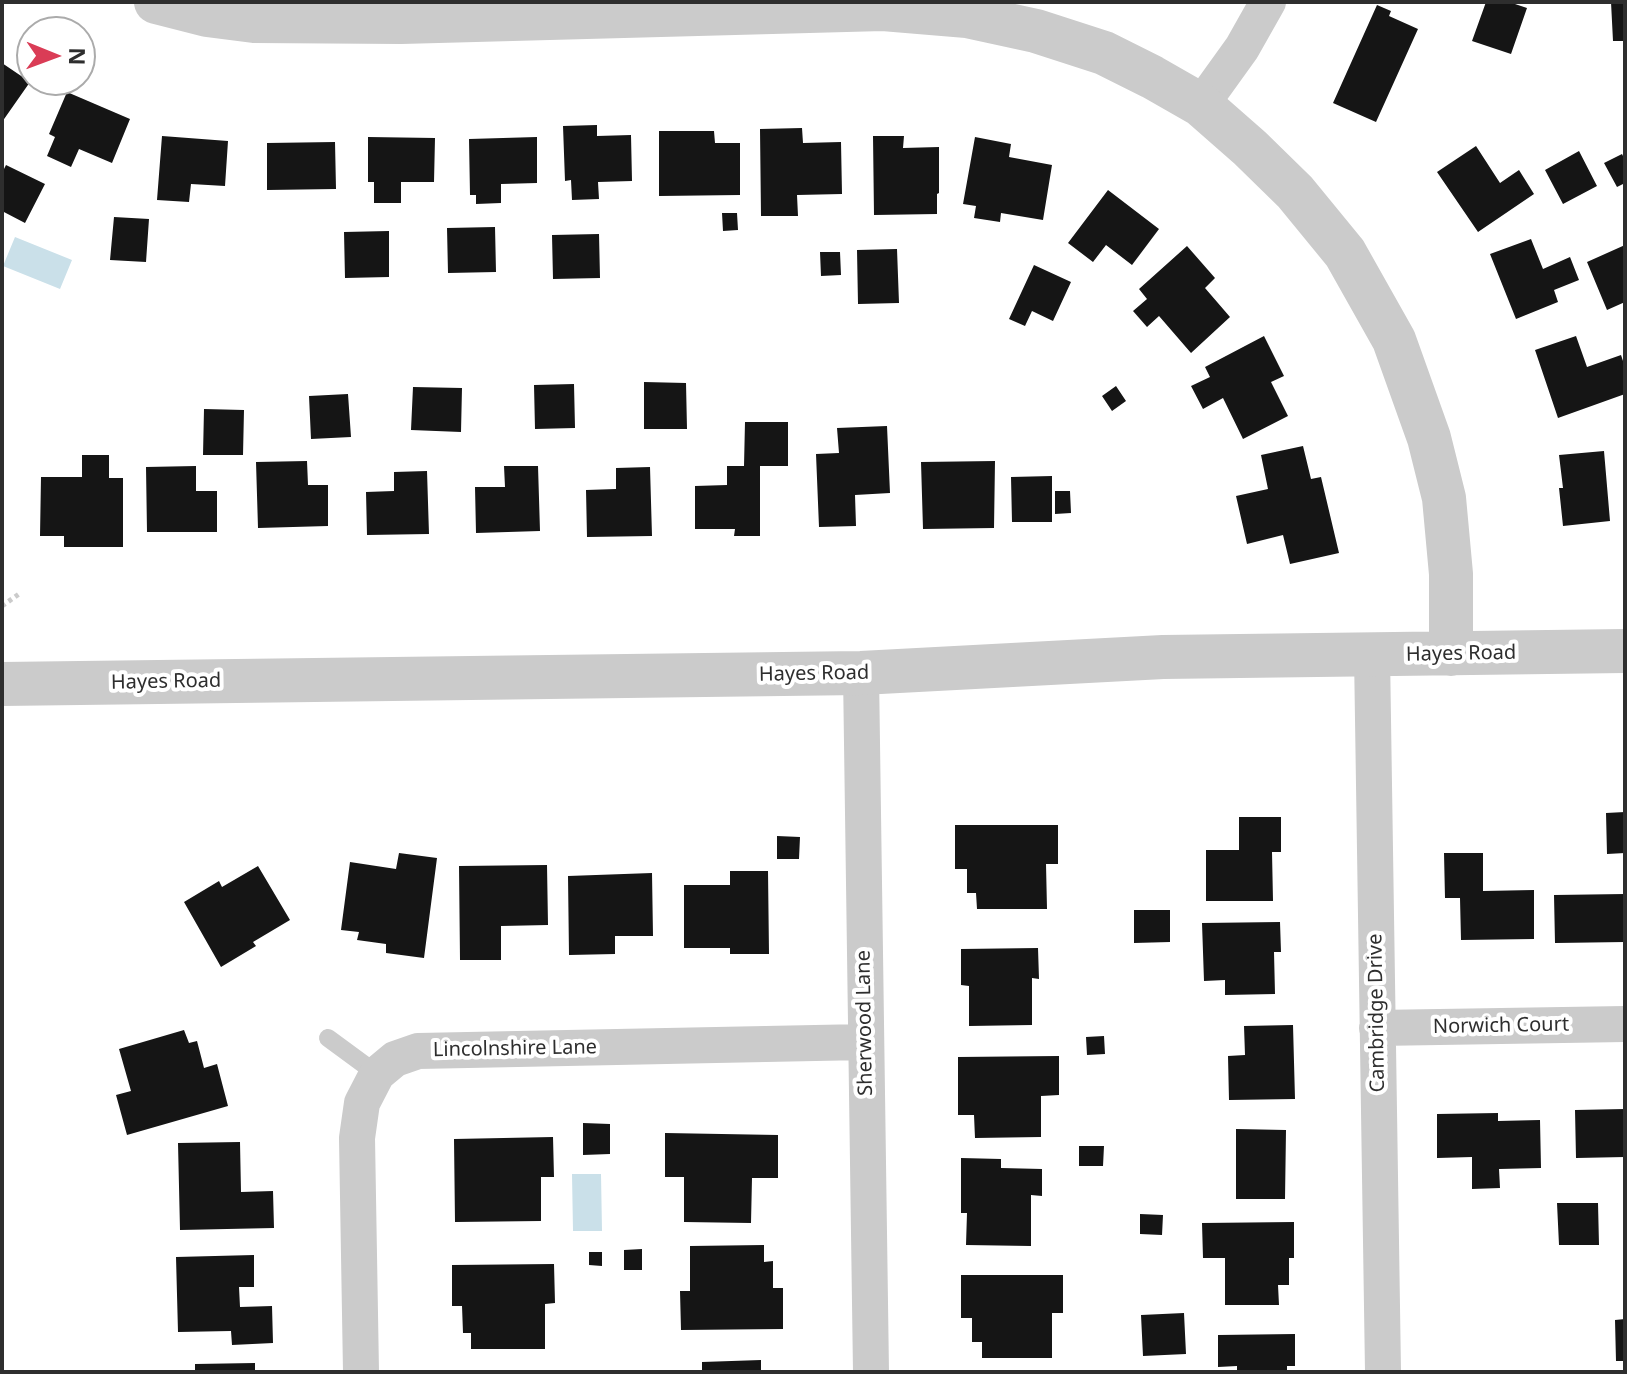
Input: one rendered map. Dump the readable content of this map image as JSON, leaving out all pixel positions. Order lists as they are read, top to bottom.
{
  "streets": {
    "street": [
      "Hayes Road",
      "Cambridge Drive",
      "Sherwood Lane",
      "Norwich Court",
      "Lincolnshire Lane"
    ]
  },
  "crossings": [
    ["Hayes Road", "Cambridge Drive"],
    ["Hayes Road", "Sherwood Lane"],
    ["Cambridge Drive", "Norwich Court"],
    ["Sherwood Lane", "Lincolnshire Lane"]
  ],
  "north": "right"
}
